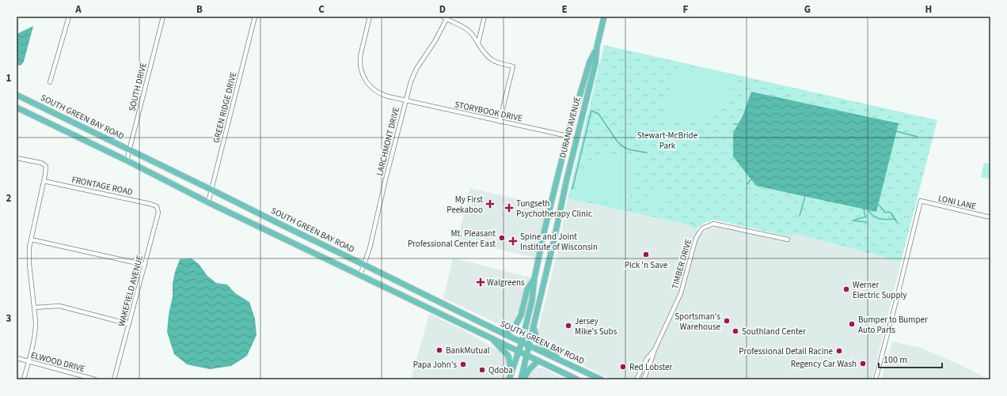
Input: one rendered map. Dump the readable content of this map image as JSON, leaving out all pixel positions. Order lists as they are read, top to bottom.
{
  "streets": {
    "main road": ["SOUTH GREEN BAY ROAD", "DURAND AVENUE"],
    "street": [
      "SOUTH DRIVE",
      "GREEN RIDGE DRIVE",
      "STORYBOOK DRIVE",
      "LARCHMONT DRIVE",
      "FRONTAGE ROAD",
      "LONI LANE",
      "TIMBER DRIVE",
      "WAKEFIELD AVENUE",
      "ELWOOD DRIVE"
    ]
  },
  "crossings": [
    ["SOUTH DRIVE", "SOUTH GREEN BAY ROAD"],
    ["GREEN RIDGE DRIVE", "SOUTH GREEN BAY ROAD"],
    ["STORYBOOK DRIVE", "DURAND AVENUE"],
    ["STORYBOOK DRIVE", "LARCHMONT DRIVE"],
    ["SOUTH GREEN BAY ROAD", "DURAND AVENUE"],
    ["SOUTH GREEN BAY ROAD", "LARCHMONT DRIVE"],
    ["FRONTAGE ROAD", "WAKEFIELD AVENUE"]
  ],
  "parks": ["Stewart-McBride Park"],
  "places": {
    "health": [
      "My First Peekaboo",
      "Tungseth Psychotherapy Clinic",
      "Spine and Joint Institute of Wisconsin",
      "Walgreens"
    ],
    "other": [
      "Mt. Pleasant Professional Center East",
      "Pick 'n Save",
      "Werner Electric Supply",
      "Sportsman's Warehouse",
      "Bumper to Bumper Auto Parts",
      "Jersey Mike's Subs",
      "Southland Center",
      "BankMutual",
      "Professional Detail Racine",
      "Regency Car Wash",
      "Papa John's",
      "Red Lobster",
      "Qdoba"
    ]
  },
  "scale_bar": "100 m",
  "grid": {
    "columns": [
      "A",
      "B",
      "C",
      "D",
      "E",
      "F",
      "G",
      "H"
    ],
    "rows": ["1", "2", "3"]
  }
}
